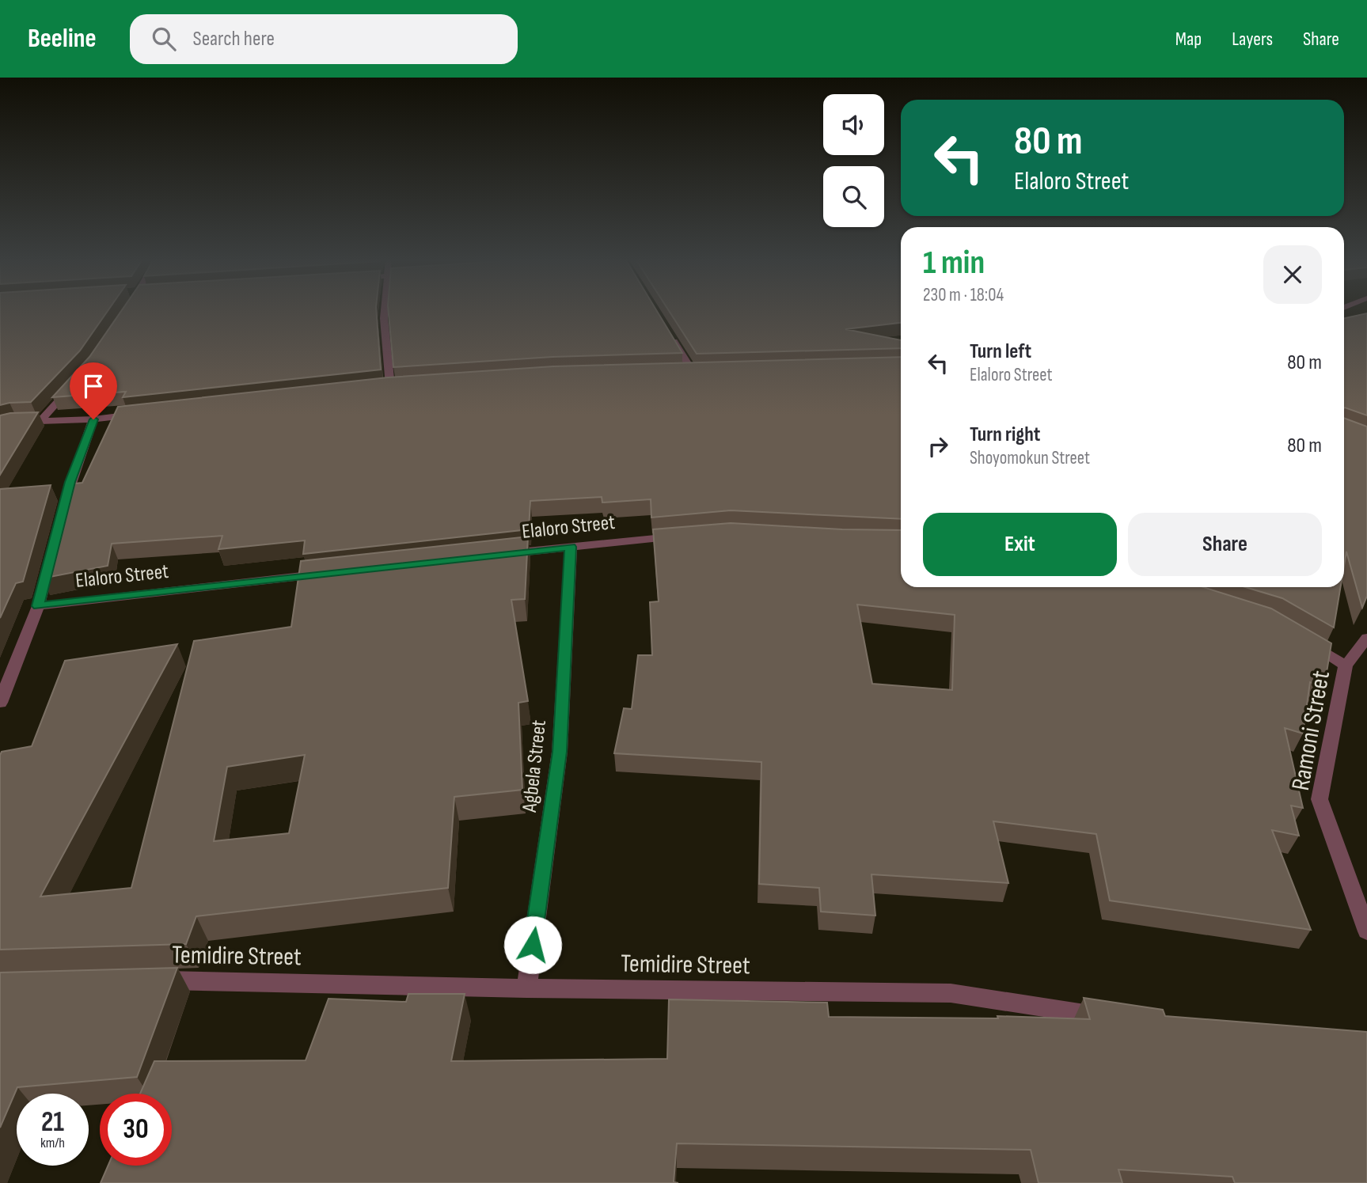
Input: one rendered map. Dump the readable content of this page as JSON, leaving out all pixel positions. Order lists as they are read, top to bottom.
{
  "streets": {
    "street": [
      "Elaloro Street",
      "Ramoni Street",
      "Agbela Street",
      "Temidire Street"
    ]
  },
  "crossings": [
    ["Elaloro Street", "Agbela Street"],
    ["Agbela Street", "Temidire Street"]
  ],
  "page": {
    "header": "Beeline",
    "search": "Search here",
    "nav": ["Map", "Layers", "Share"],
    "turn": ["80 m", "Elaloro Street"],
    "heading": ["1 min", "230 m · 18:04"],
    "list": [
      {
        "name": "Turn left",
        "note": "Elaloro Street",
        "value": "80 m"
      },
      {
        "name": "Turn right",
        "note": "Shoyomokun Street",
        "value": "80 m"
      }
    ],
    "buttons": ["Exit", "Share"],
    "speed": "21 km/h",
    "limit": "30"
  }
}
